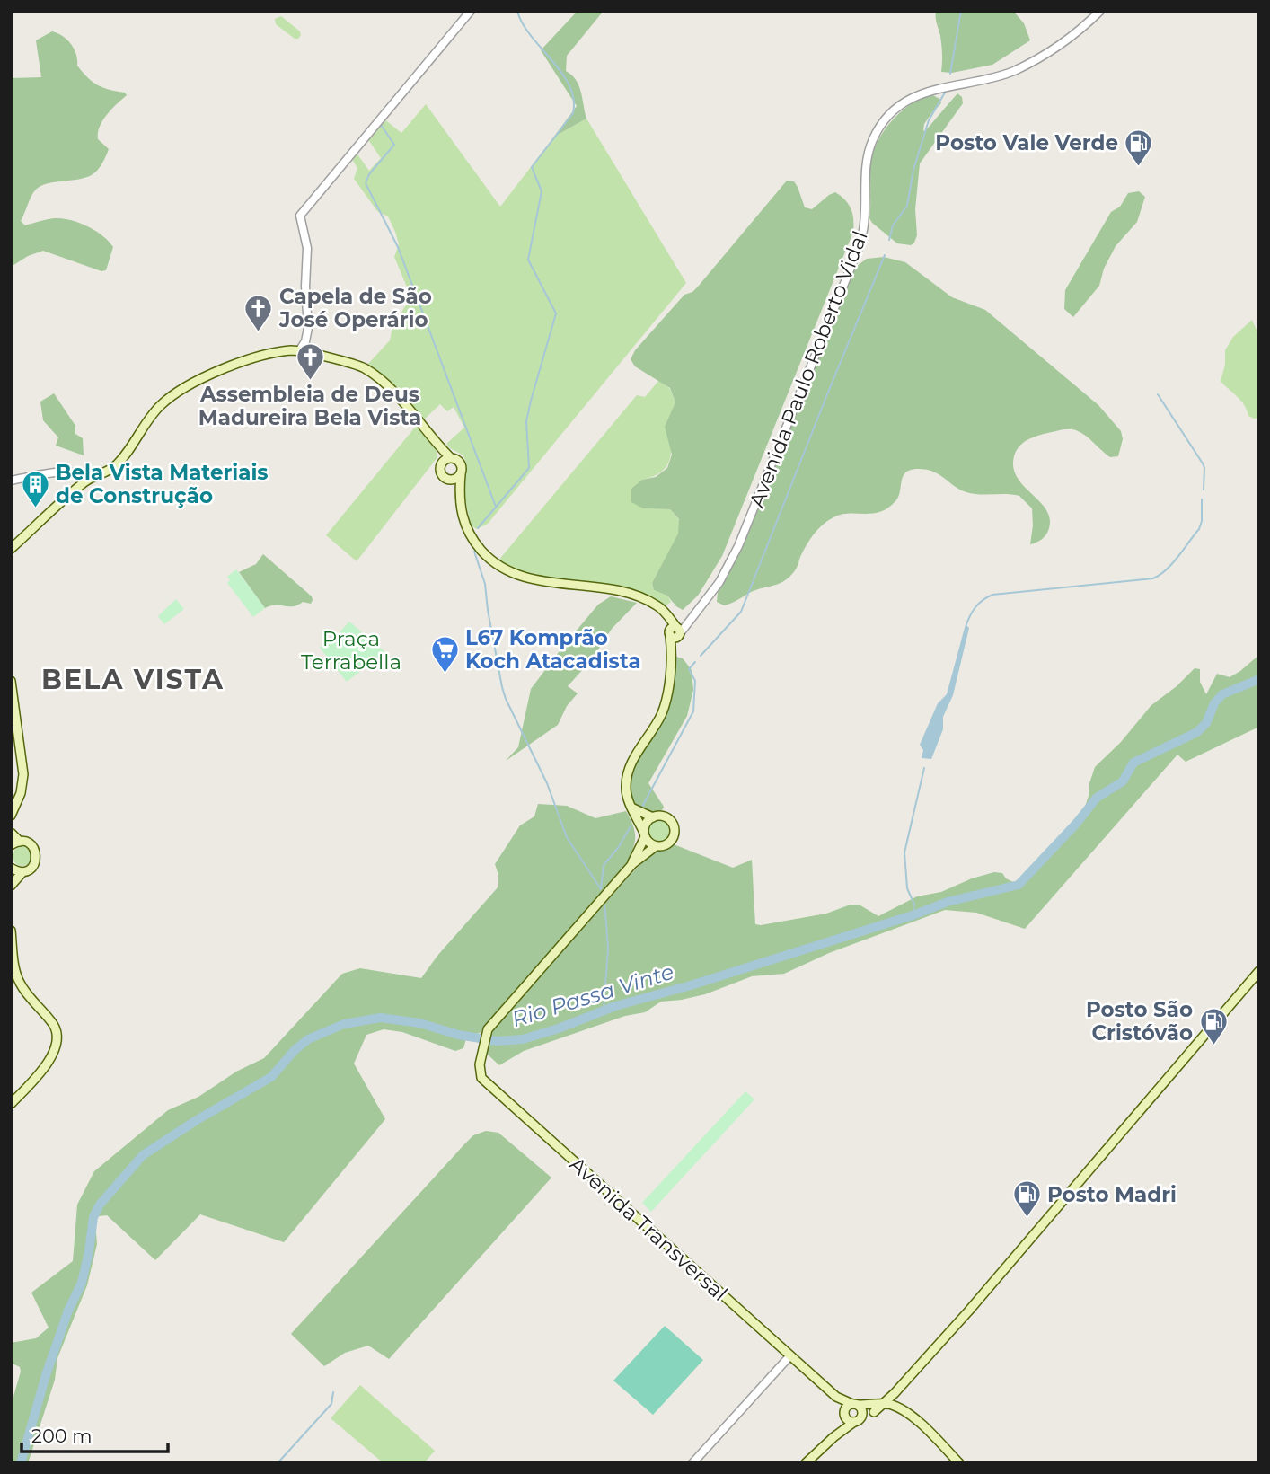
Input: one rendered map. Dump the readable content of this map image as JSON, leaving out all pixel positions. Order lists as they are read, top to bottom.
{
  "streets": {
    "main road": ["Avenida Transversal"],
    "street": ["Avenida Paulo Roberto Vidal"]
  },
  "districts": ["BELA VISTA"],
  "water": ["Rio Passa Vinte"],
  "parks": ["Praça Terrabella"],
  "places": {
    "fuel station": ["Posto Vale Verde", "Posto São Cristóvão", "Posto Madri"],
    "church": ["Capela de São José Operário", "Assembleia de Deus Madureira Bela Vista"],
    "building": ["Bela Vista Materiais de Construção"],
    "supermarket": ["L67 Komprão Koch Atacadista"]
  },
  "scale_bar": "200 m"
}
